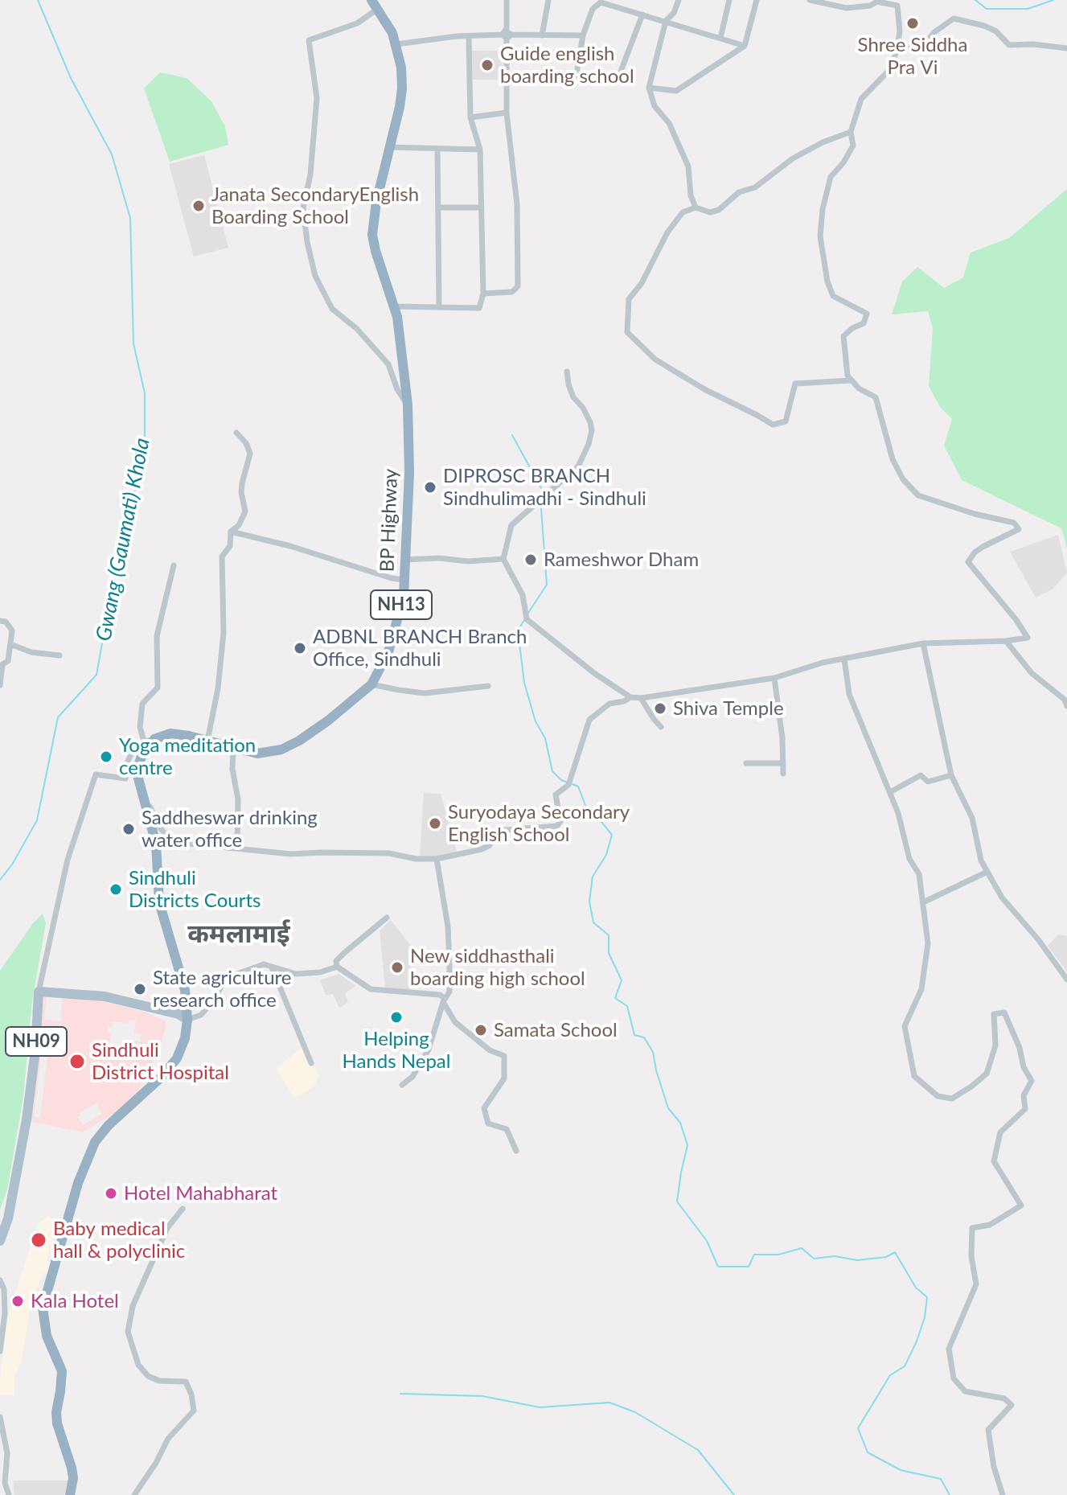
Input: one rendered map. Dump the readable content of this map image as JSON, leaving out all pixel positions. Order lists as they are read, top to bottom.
{
  "streets": {
    "highway": ["BP Highway", "NH13"],
    "main road": ["NH09"]
  },
  "districts": ["कमलामाई"],
  "water": ["Gwang (Gaumati) Khola"],
  "places": [
    "Shree Siddha Pra Vi",
    "Guide english boarding school",
    "Janata SecondaryEnglish Boarding School",
    "DIPROSC BRANCH Sindhulimadhi - Sindhuli",
    "Rameshwor Dham",
    "ADBNL BRANCH Branch Office, Sindhuli",
    "Shiva Temple",
    "Yoga meditation centre",
    "Suryodaya Secondary English School",
    "Saddheswar drinking water office",
    "Sindhuli Districts Courts",
    "New siddhasthali boarding high school",
    "State agriculture research office",
    "Helping Hands Nepal",
    "Samata School",
    "Sindhuli District Hospital",
    "Hotel Mahabharat",
    "Baby medical hall & polyclinic",
    "Kala Hotel"
  ]
}
